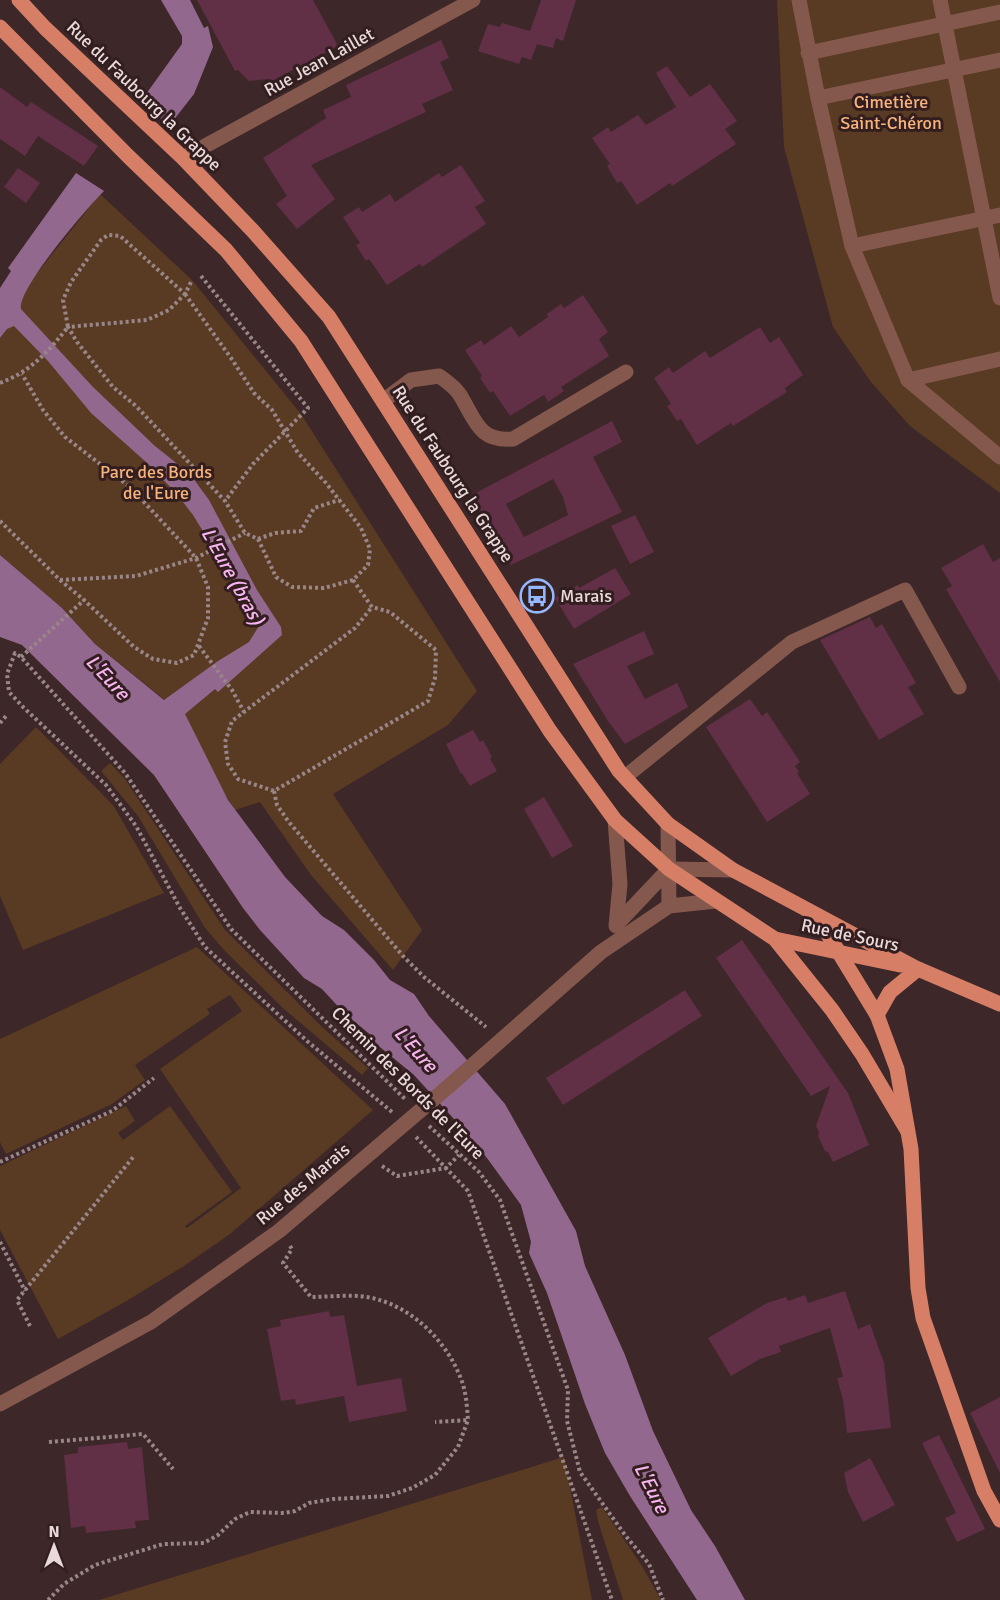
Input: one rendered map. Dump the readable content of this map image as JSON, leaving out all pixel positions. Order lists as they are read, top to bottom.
{
  "streets": {
    "main road": ["Rue du Faubourg la Grappe", "Rue de Sours"],
    "street": ["Rue Jean Laillet", "Rue des Marais"],
    "path": ["Chemin des Bords de l'Eure"]
  },
  "crossings": [
    ["Rue Jean Laillet", "Rue du Faubourg la Grappe"],
    ["Rue du Faubourg la Grappe", "Rue de Sours"],
    ["Rue du Faubourg la Grappe", "Rue des Marais"]
  ],
  "water": ["L'Eure (bras)", "L'Eure"],
  "parks": ["Cimetière Saint-Chéron", "Parc des Bords de l'Eure"],
  "places": {
    "bus stop": ["Marais"]
  },
  "north": "top"
}
